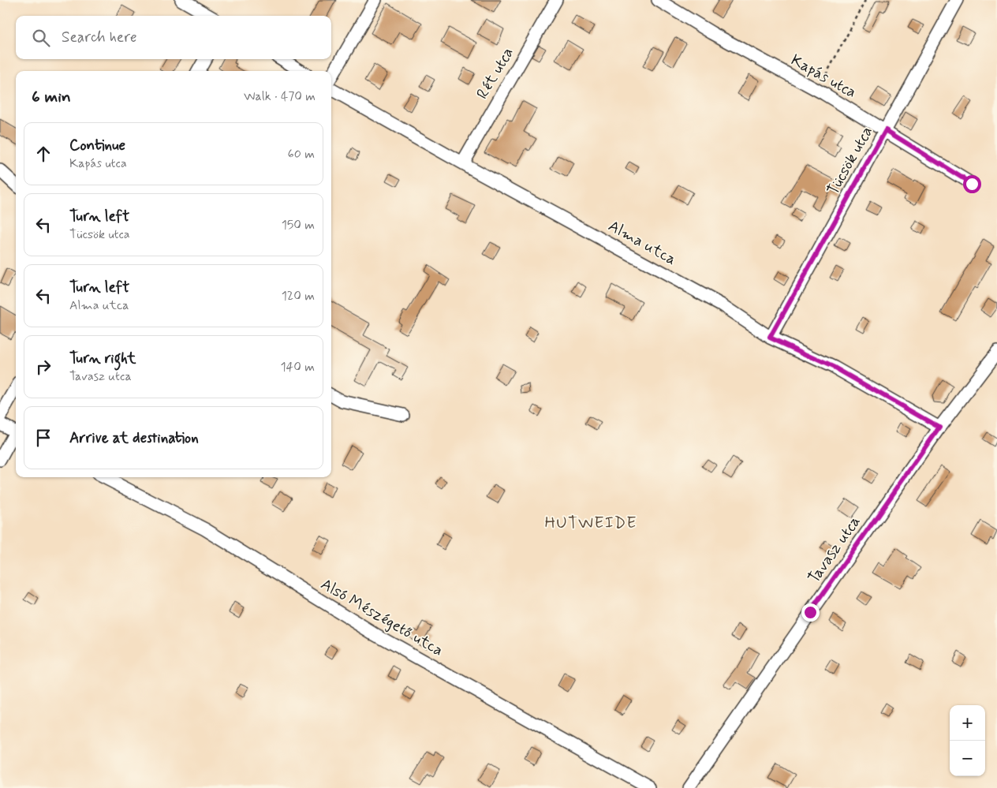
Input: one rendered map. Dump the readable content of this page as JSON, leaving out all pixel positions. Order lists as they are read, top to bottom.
{
  "streets": {
    "street": [
      "Rét utca",
      "Kapás utca",
      "Tücsök utca",
      "Alma utca",
      "Tavasz utca",
      "Alsó Mészégető utca"
    ]
  },
  "crossings": [
    ["Rét utca", "Alma utca"],
    ["Kapás utca", "Tücsök utca"],
    ["Tücsök utca", "Alma utca"],
    ["Alma utca", "Tavasz utca"]
  ],
  "districts": ["HUTWEIDE"],
  "page": {
    "search": "Search here",
    "heading": ["6 min", "Walk · 470 m"],
    "list": [
      ["Continue", "Kapás utca", "60 m"],
      ["Turn left", "Tücsök utca", "150 m"],
      ["Turn left", "Alma utca", "120 m"],
      ["Turn right", "Tavasz utca", "140 m"],
      "Arrive at destination"
    ],
    "map_buttons": ["+", "−"]
  }
}
